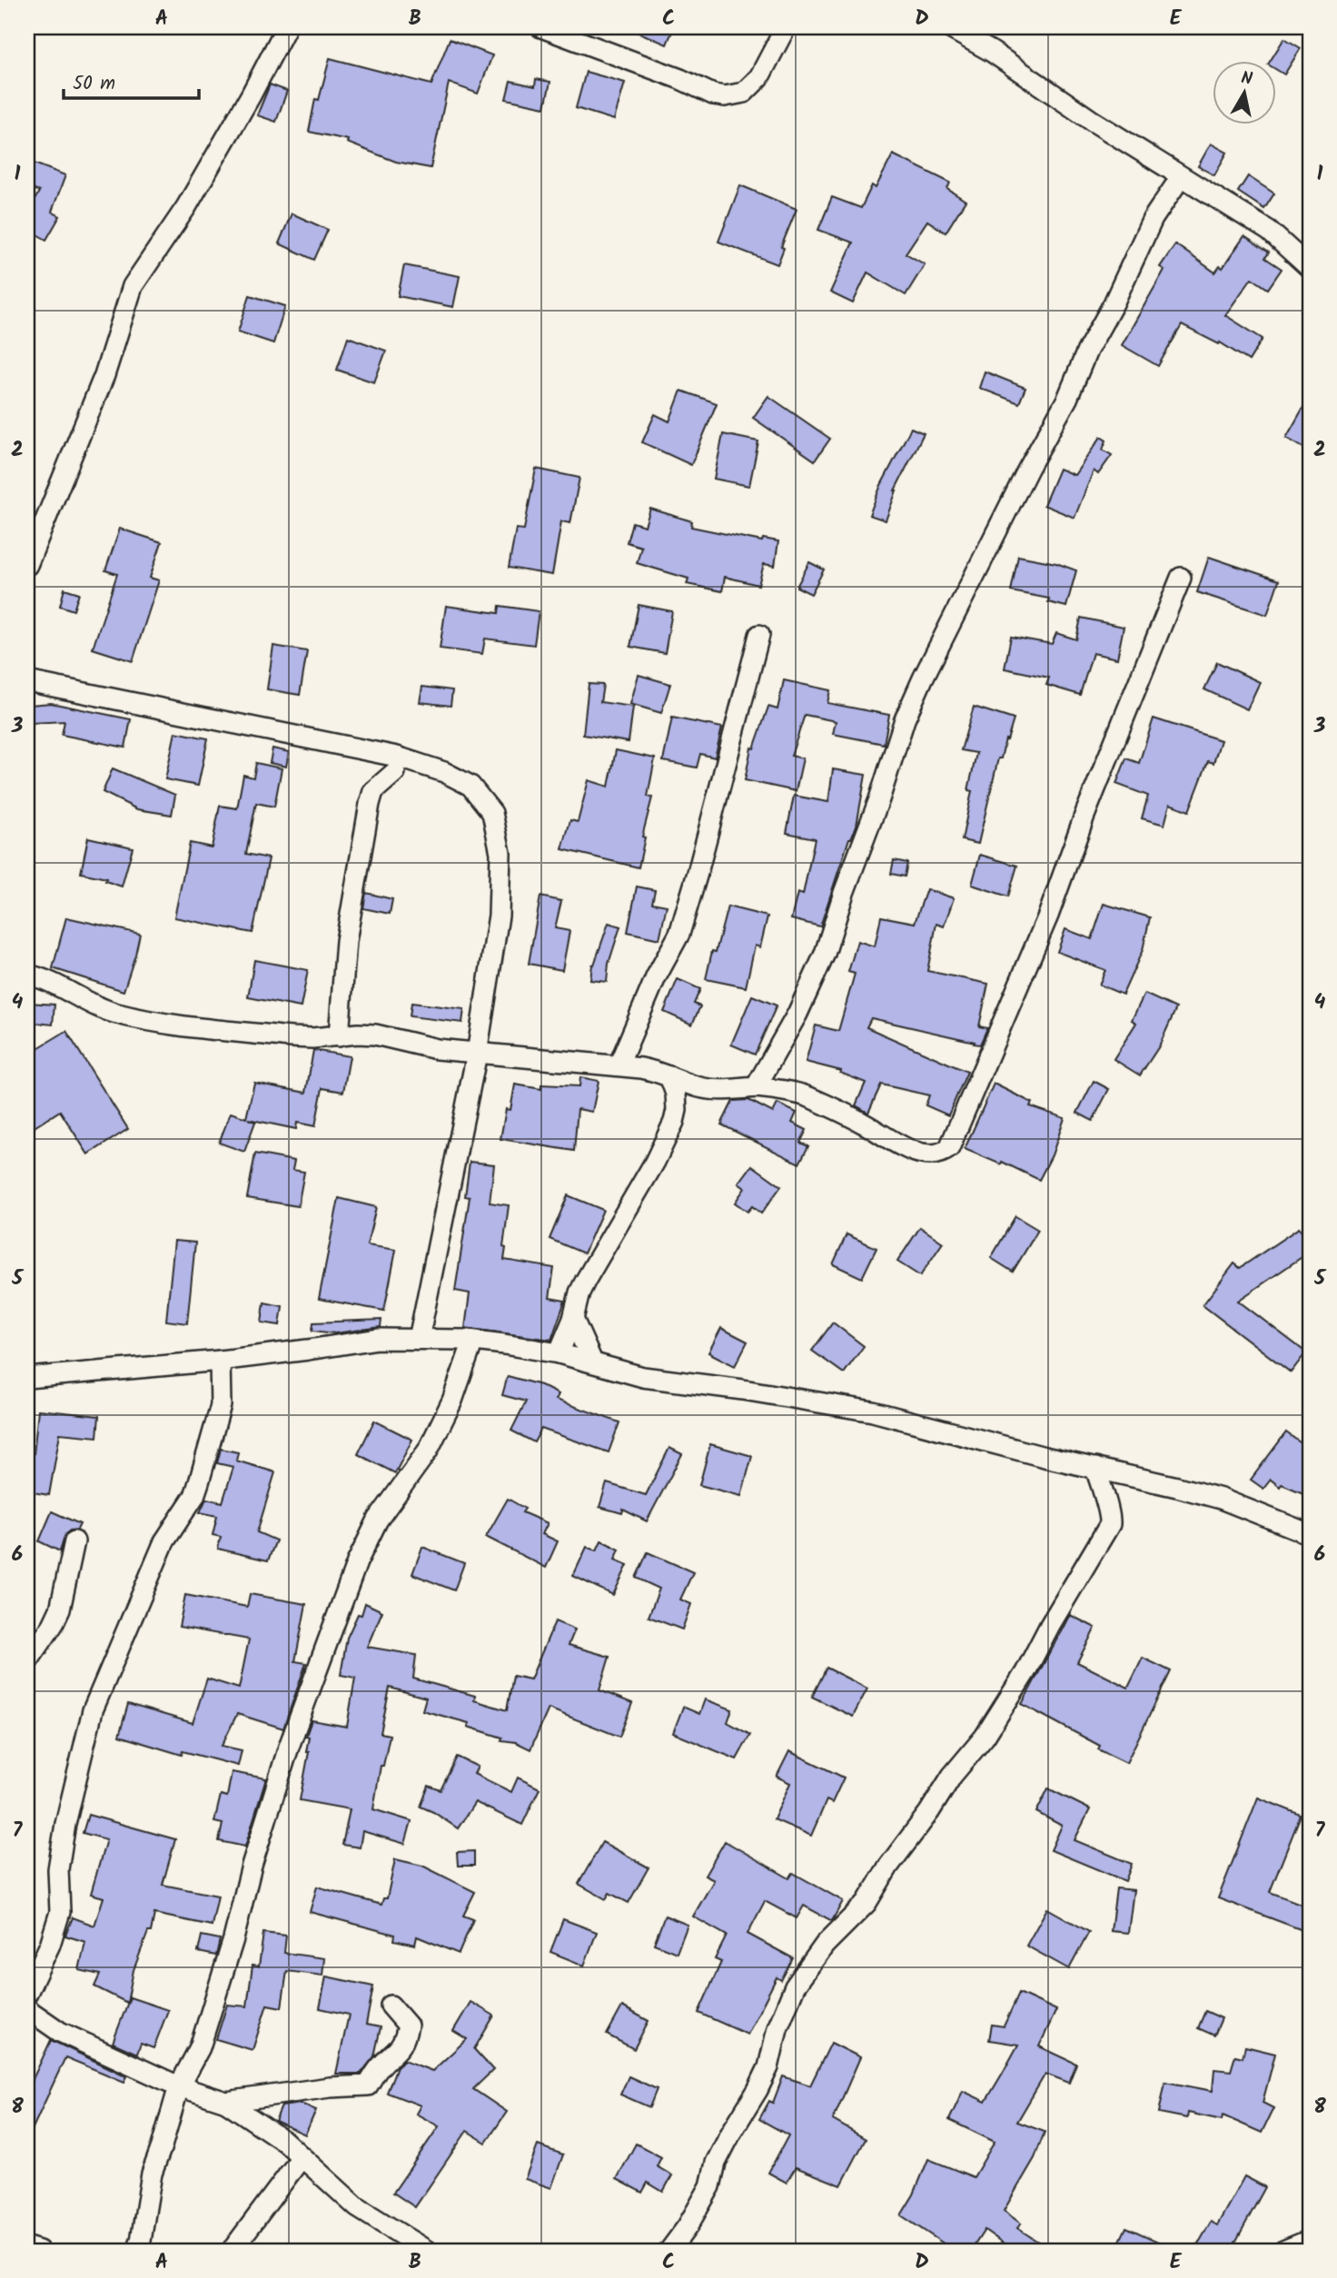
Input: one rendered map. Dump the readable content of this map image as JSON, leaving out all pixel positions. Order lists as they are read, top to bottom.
{
  "scale_bar": "50 m",
  "north": "top",
  "grid": {
    "columns": [
      "A",
      "B",
      "C",
      "D",
      "E"
    ],
    "rows": [
      "1",
      "2",
      "3",
      "4",
      "5",
      "6",
      "7",
      "8"
    ]
  }
}
